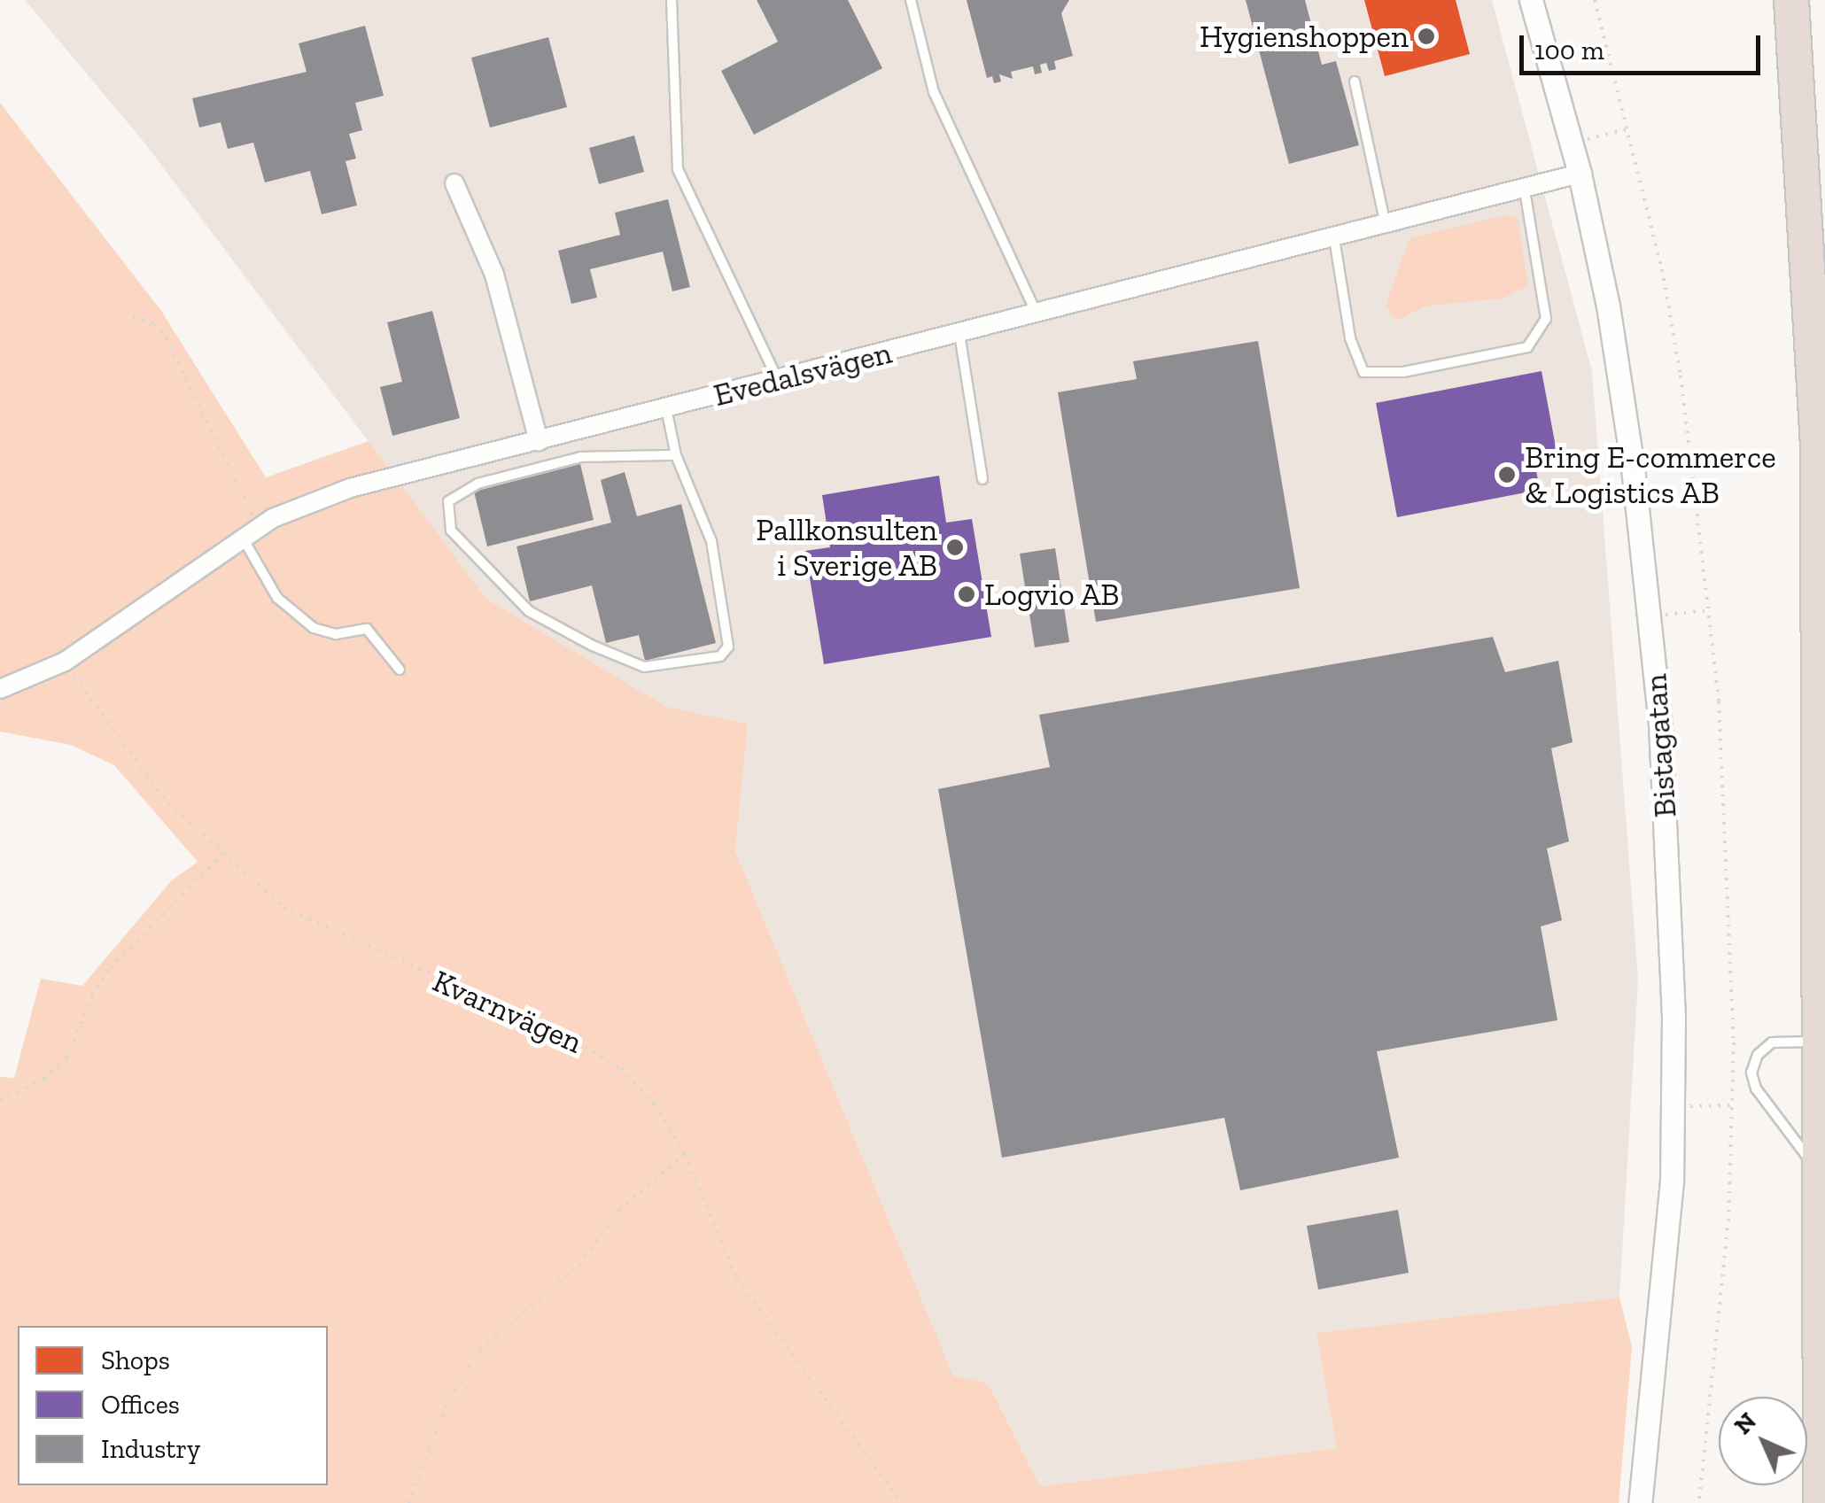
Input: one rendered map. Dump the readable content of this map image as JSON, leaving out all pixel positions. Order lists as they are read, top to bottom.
{
  "streets": {
    "street": ["Evedalsvägen", "Bistagatan"],
    "path": ["Kvarnvägen"]
  },
  "crossings": [
    ["Evedalsvägen", "Bistagatan"],
    ["Evedalsvägen", "Kvarnvägen"]
  ],
  "places": [
    "Hygienshoppen",
    "Bring E-commerce & Logistics AB",
    "Pallkonsulten i Sverige AB",
    "Logvio AB"
  ],
  "legend": ["Shops", "Offices", "Industry"],
  "scale_bar": "100 m",
  "north": "top left"
}
